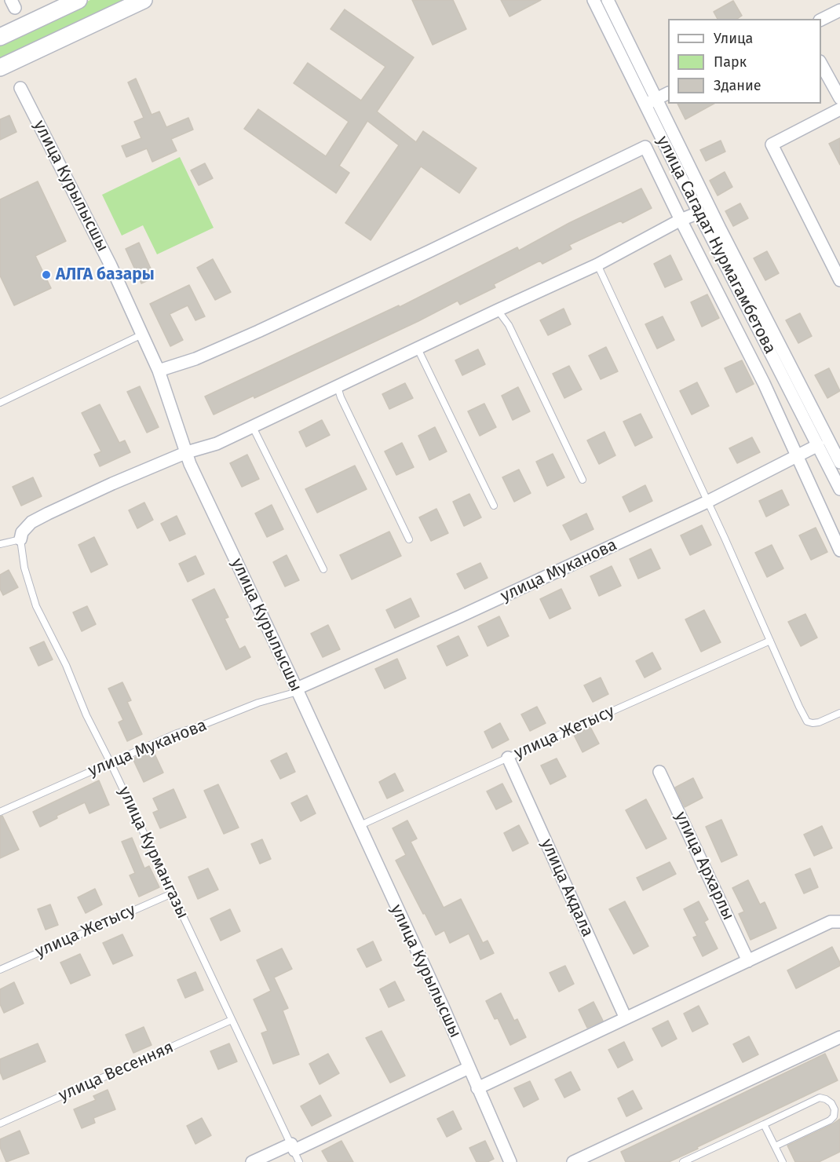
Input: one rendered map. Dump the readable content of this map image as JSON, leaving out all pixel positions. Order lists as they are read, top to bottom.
{
  "streets": {
    "street": [
      "улица Курылысшы",
      "улица Сагадат Нурмагамбетова",
      "улица Муканова",
      "улица Архарлы",
      "улица Акдала"
    ],
    "lane": ["улица Жетысу", "улица Курмангазы", "улица Весенняя"]
  },
  "crossings": [
    ["улица Курылысшы", "улица Муканова"],
    ["улица Курылысшы", "улица Жетысу"],
    ["улица Сагадат Нурмагамбетова", "улица Муканова"],
    ["улица Муканова", "улица Курмангазы"],
    ["улица Жетысу", "улица Курмангазы"],
    ["улица Жетысу", "улица Акдала"],
    ["улица Курмангазы", "улица Весенняя"]
  ],
  "places": ["АЛГА базары"],
  "legend": ["Улица", "Парк", "Здание"]
}
